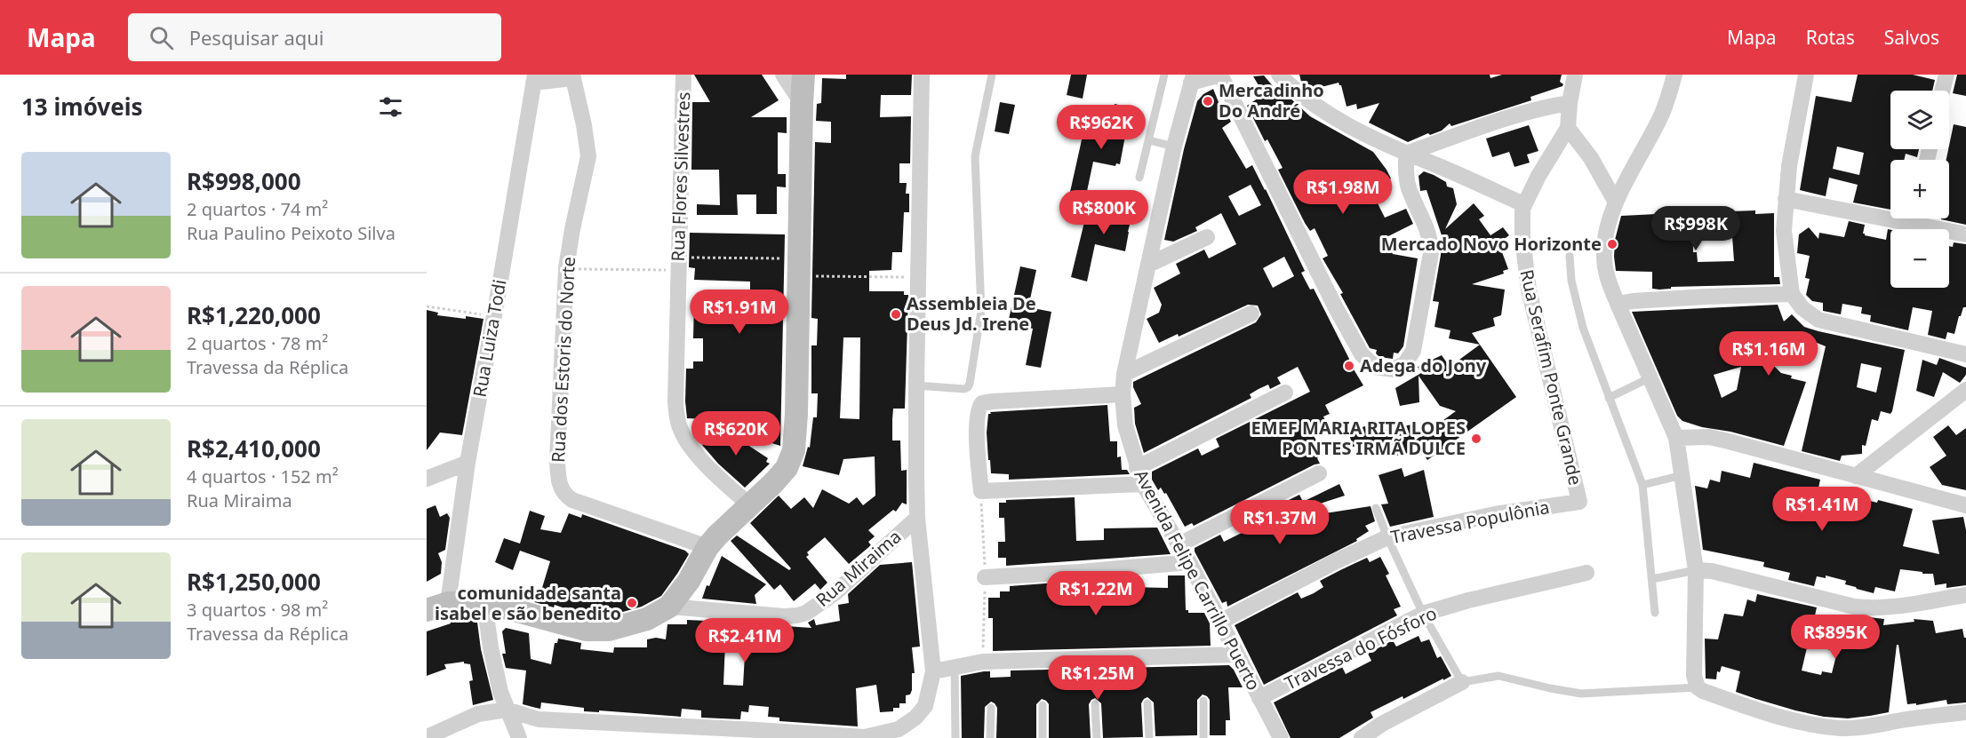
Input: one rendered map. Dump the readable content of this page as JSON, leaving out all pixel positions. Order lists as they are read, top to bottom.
{
  "streets": {
    "street": [
      "Rua Flores Silvestres",
      "Rua Luiza Todi",
      "Rua dos Estoris do Norte",
      "Rua Serafim Ponte Grande",
      "Travessa Populônia",
      "Rua Miraima",
      "Avenida Felipe Carrillo Puerto",
      "Travessa do Fósforo"
    ]
  },
  "crossings": [
    ["Rua Serafim Ponte Grande", "Travessa Populônia"],
    ["Travessa Populônia", "Avenida Felipe Carrillo Puerto"],
    ["Avenida Felipe Carrillo Puerto", "Travessa do Fósforo"]
  ],
  "places": [
    "Mercadinho Do André",
    "Mercado Novo Horizonte",
    "Assembleia De Deus Jd. Irene",
    "Adega do Jony",
    "EMEF MARIA RITA LOPES PONTES IRMÃ DULCE",
    "comunidade santa isabel e são benedito"
  ],
  "page": {
    "header": "Mapa",
    "search": "Pesquisar aqui",
    "nav": ["Mapa", "Rotas", "Salvos"],
    "heading": "13 imóveis",
    "map_buttons": ["+", "−"],
    "price": [
      "R$962K",
      "R$1.98M",
      "R$800K",
      "R$998K",
      "R$1.91M",
      "R$1.16M",
      "R$620K",
      "R$1.41M",
      "R$1.37M",
      "R$1.22M",
      "R$895K",
      "R$2.41M",
      "R$1.25M"
    ],
    "list": [
      {
        "name": "R$998,000",
        "note": "2 quartos · 74 m² · Rua Paulino Peixoto Silva"
      },
      {
        "name": "R$1,220,000",
        "note": "2 quartos · 78 m² · Travessa da Réplica"
      },
      {
        "name": "R$2,410,000",
        "note": "4 quartos · 152 m² · Rua Miraima"
      },
      {
        "name": "R$1,250,000",
        "note": "3 quartos · 98 m² · Travessa da Réplica"
      }
    ]
  }
}
